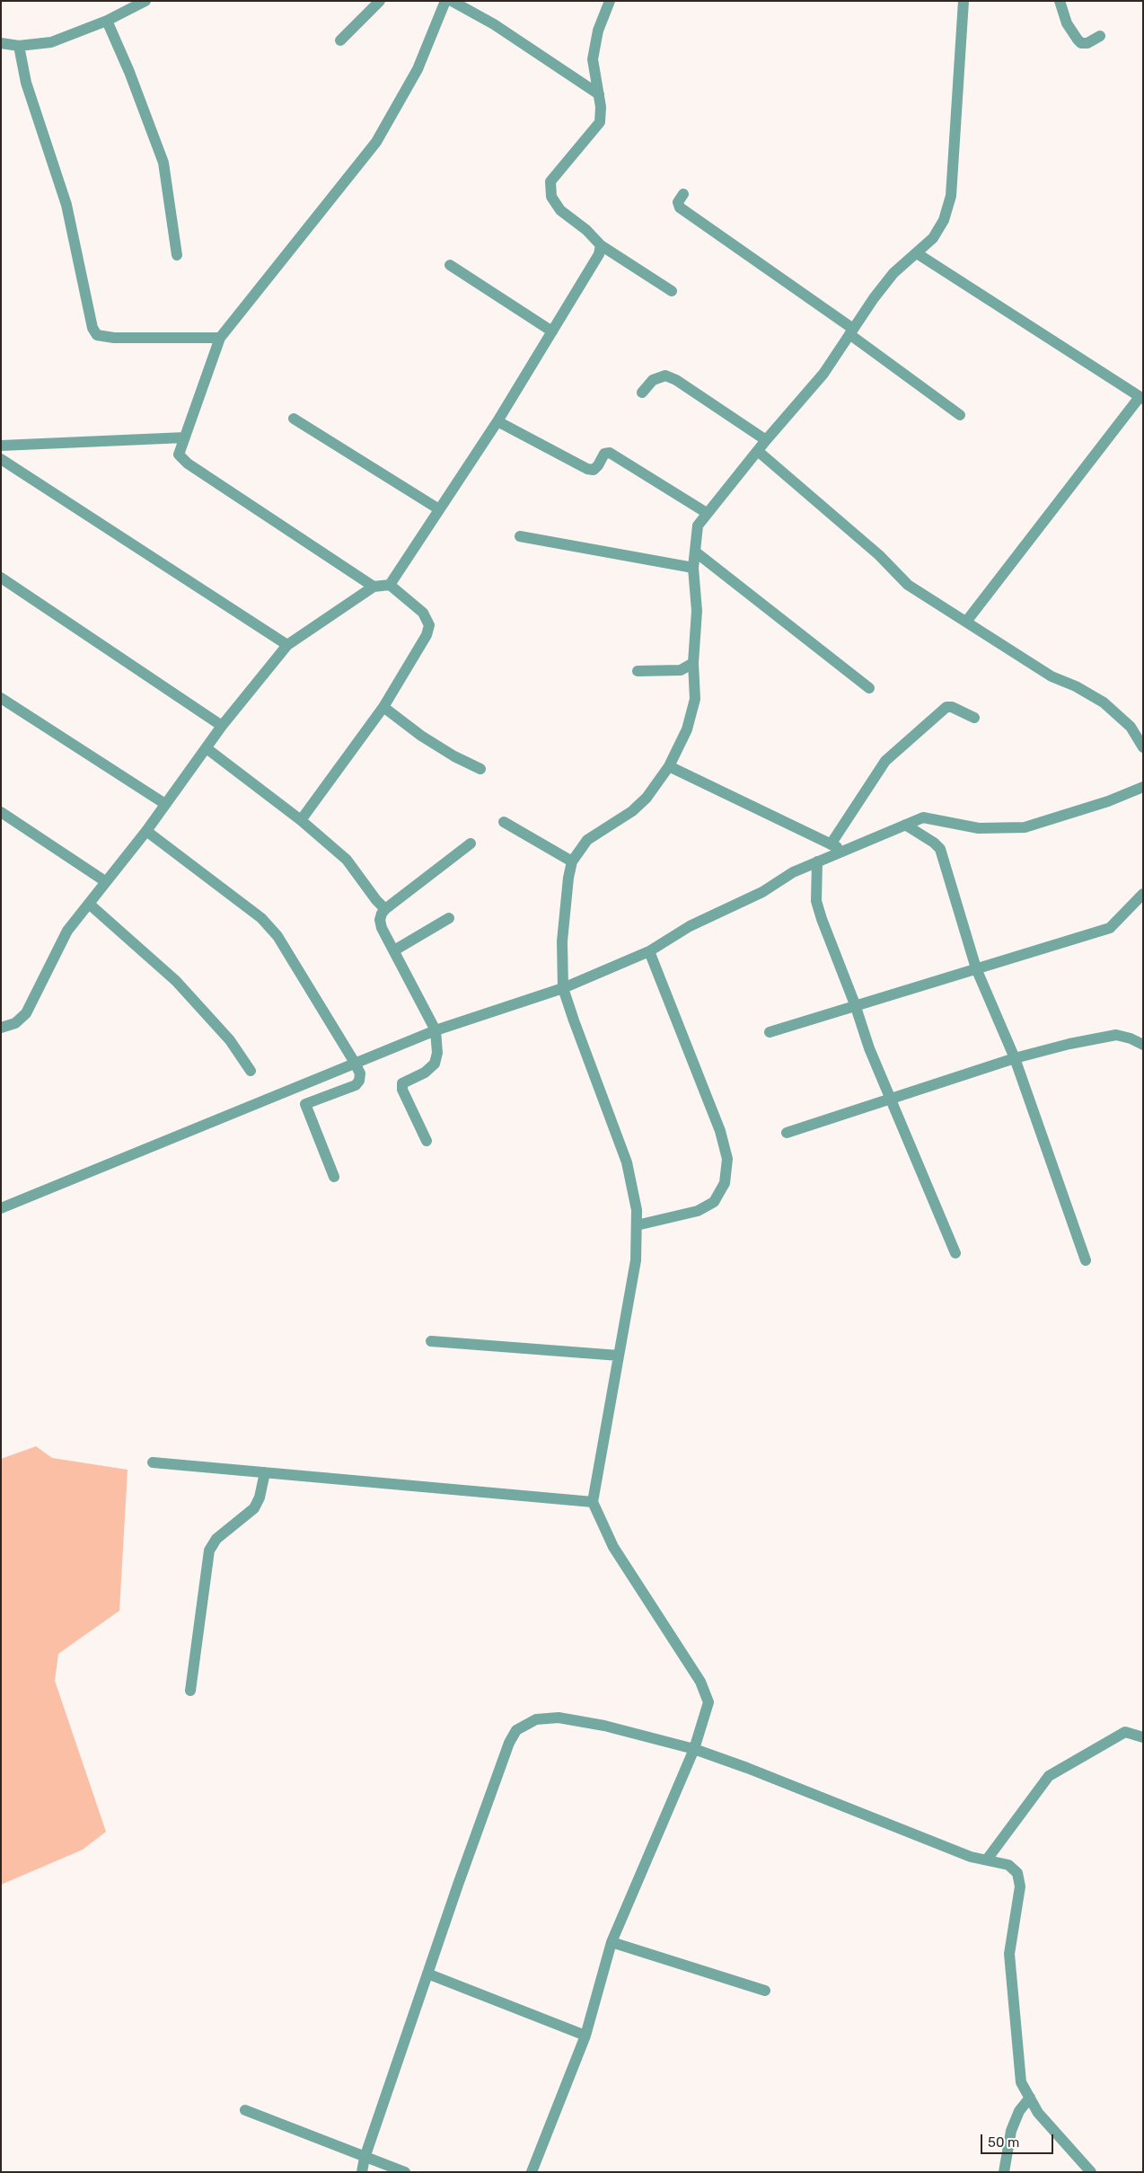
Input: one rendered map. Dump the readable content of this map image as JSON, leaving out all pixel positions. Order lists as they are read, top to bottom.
{
  "scale_bar": "50 m"
}
